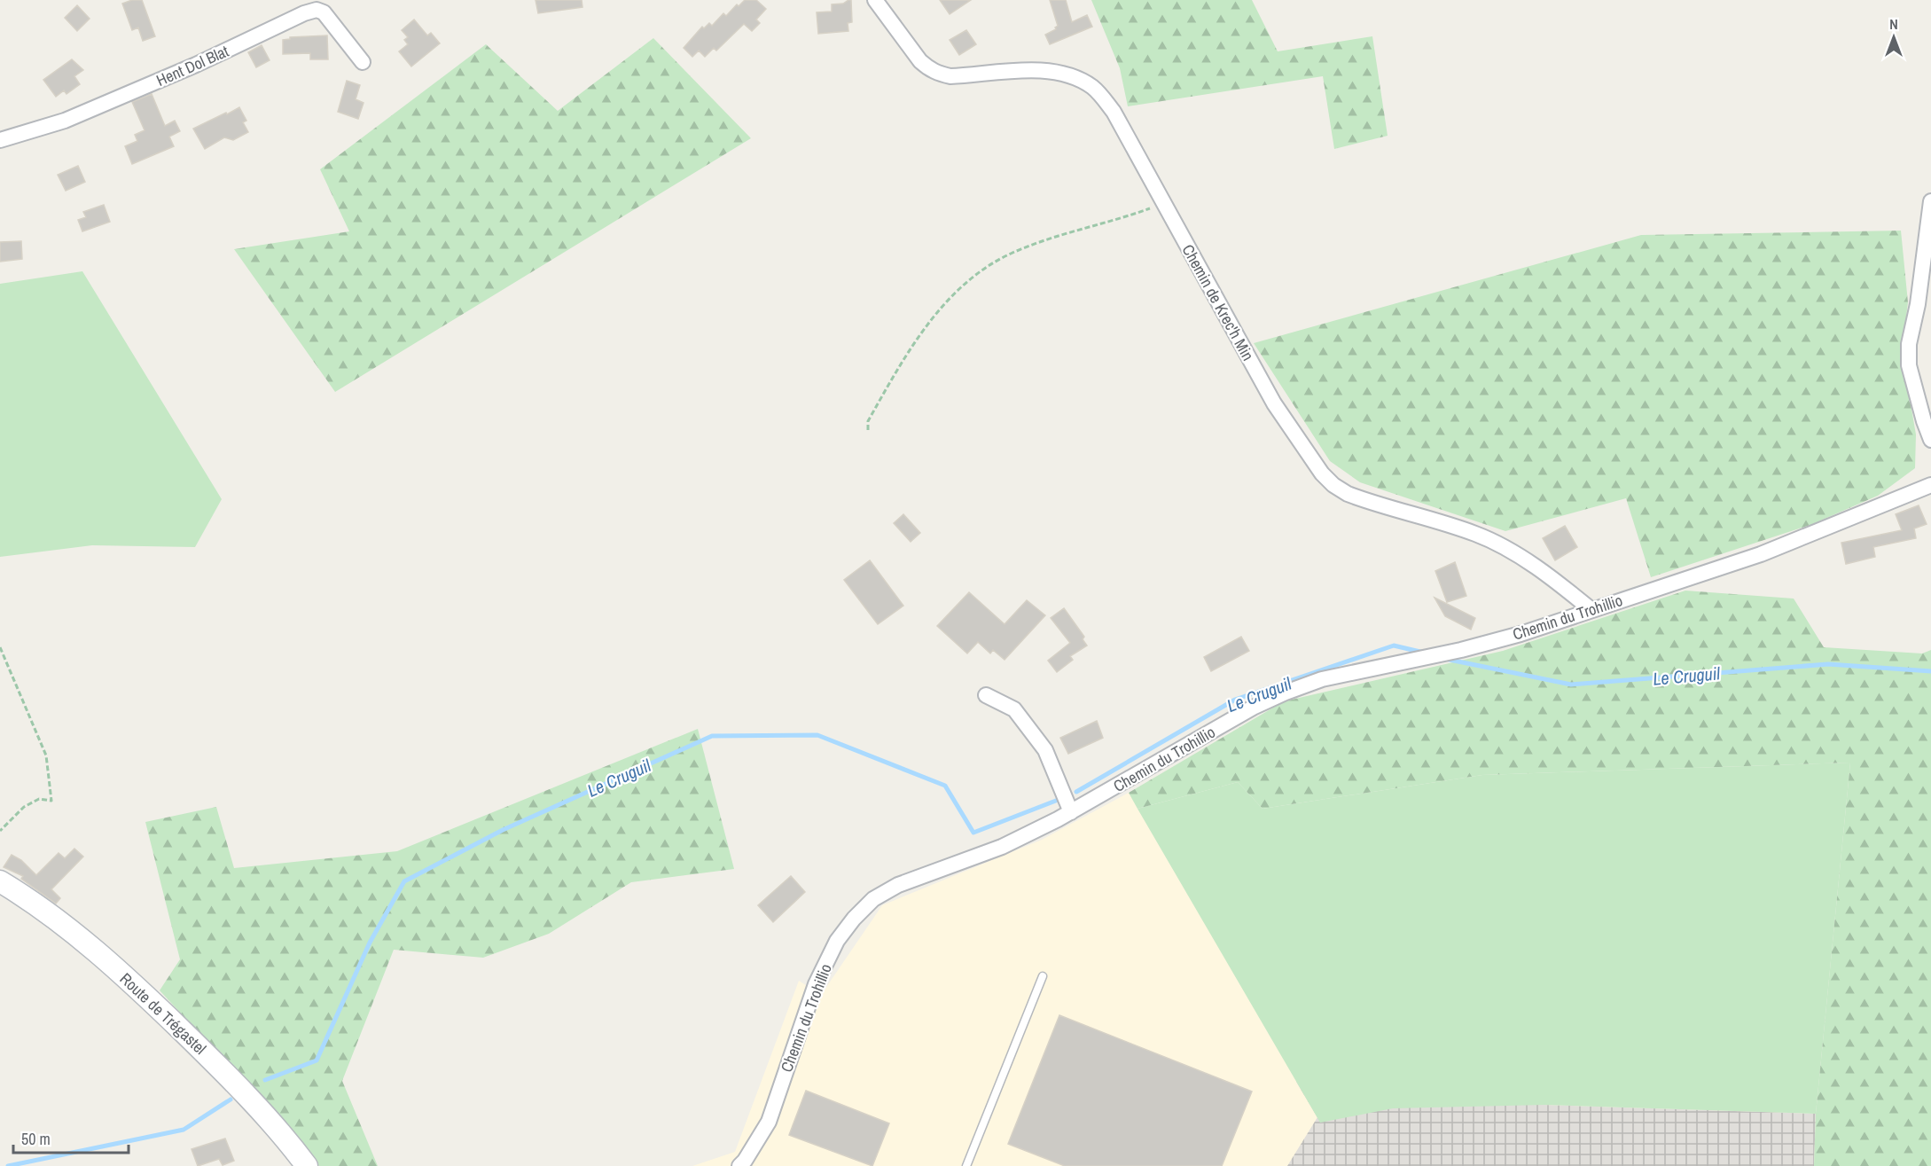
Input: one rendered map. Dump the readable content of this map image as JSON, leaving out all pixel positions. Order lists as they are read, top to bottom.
{
  "streets": {
    "main road": ["Route de Trégastel"],
    "street": ["Hent Dol Blat", "Chemin de Krec'h Min", "Chemin du Trohillio"]
  },
  "crossings": [
    ["Chemin de Krec'h Min", "Chemin du Trohillio"]
  ],
  "water": ["Le Cruguil"],
  "scale_bar": "50 m",
  "north": "top"
}
